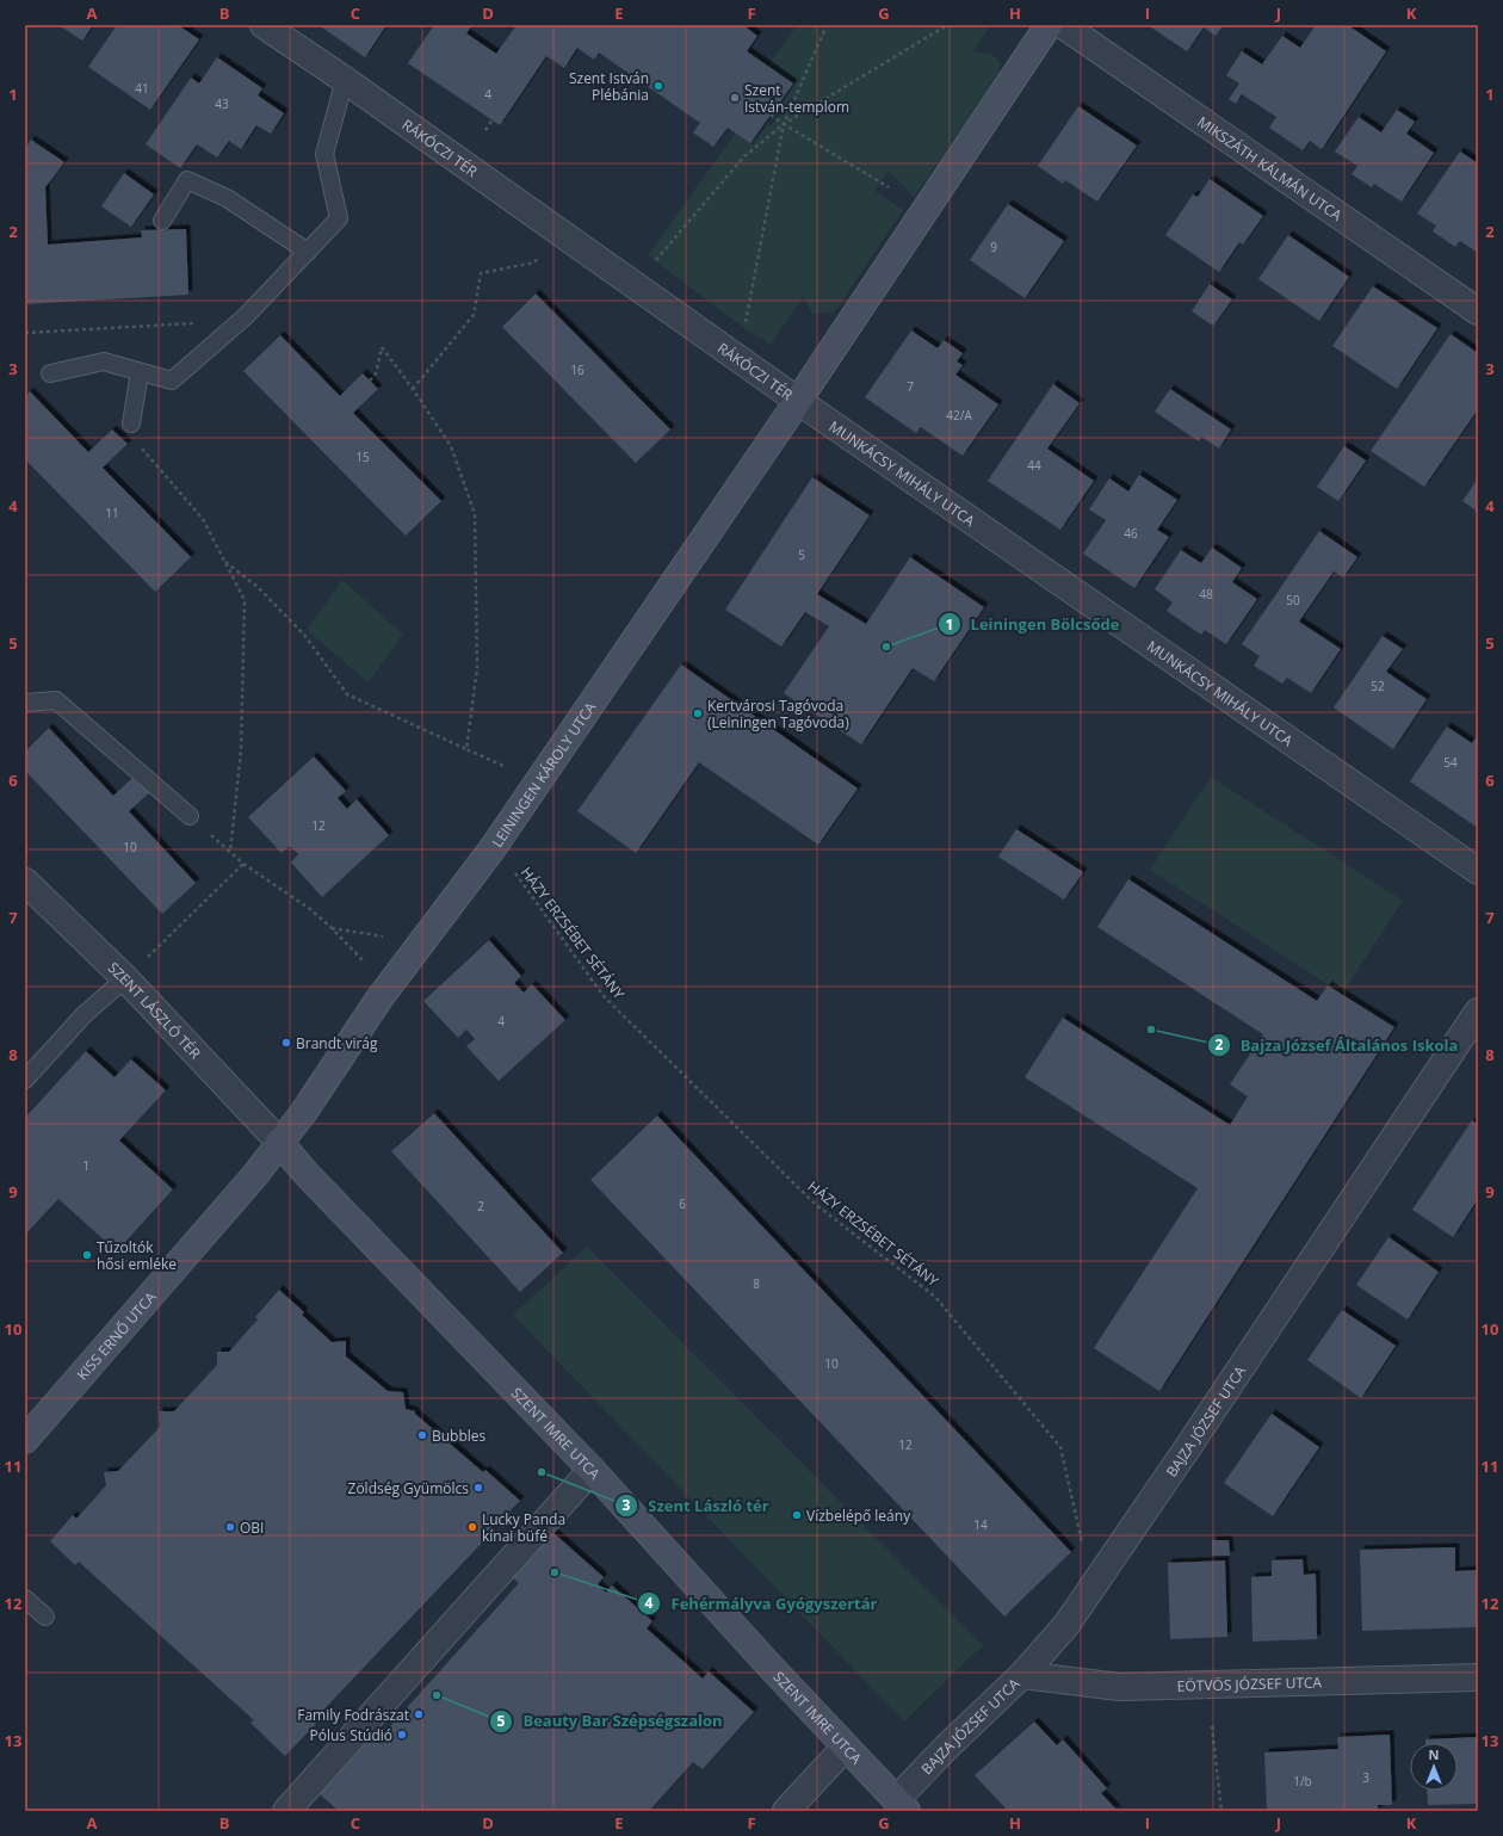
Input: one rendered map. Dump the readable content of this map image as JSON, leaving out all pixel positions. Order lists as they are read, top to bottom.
{
  "streets": {
    "street": [
      "RÁKÓCZI TÉR",
      "MIKSZÁTH KÁLMÁN UTCA",
      "MUNKÁCSY MIHÁLY UTCA",
      "LEININGEN KÁROLY UTCA",
      "SZENT LÁSZLÓ TÉR",
      "KISS ERNŐ UTCA",
      "BAJZA JÓZSEF UTCA",
      "SZENT IMRE UTCA",
      "EÖTVÖS JÓZSEF UTCA"
    ],
    "path": ["HÁZY ERZSÉBET SÉTÁNY"]
  },
  "crossings": [
    ["RÁKÓCZI TÉR", "MUNKÁCSY MIHÁLY UTCA"],
    ["RÁKÓCZI TÉR", "LEININGEN KÁROLY UTCA"],
    ["MUNKÁCSY MIHÁLY UTCA", "LEININGEN KÁROLY UTCA"],
    ["LEININGEN KÁROLY UTCA", "HÁZY ERZSÉBET SÉTÁNY"],
    ["LEININGEN KÁROLY UTCA", "SZENT LÁSZLÓ TÉR"],
    ["LEININGEN KÁROLY UTCA", "KISS ERNŐ UTCA"],
    ["LEININGEN KÁROLY UTCA", "SZENT IMRE UTCA"],
    ["HÁZY ERZSÉBET SÉTÁNY", "BAJZA JÓZSEF UTCA"],
    ["SZENT LÁSZLÓ TÉR", "KISS ERNŐ UTCA"],
    ["SZENT LÁSZLÓ TÉR", "SZENT IMRE UTCA"],
    ["KISS ERNŐ UTCA", "SZENT IMRE UTCA"],
    ["BAJZA JÓZSEF UTCA", "SZENT IMRE UTCA"],
    ["BAJZA JÓZSEF UTCA", "EÖTVÖS JÓZSEF UTCA"]
  ],
  "places": [
    "Szent István Plébánia",
    "Szent István-templom",
    "Leiningen Bölcsőde",
    "Kertvárosi Tagóvoda (Leiningen Tagóvoda)",
    "Bajza József Általános Iskola",
    "Brandt virág",
    "Tűzoltók hősi emléke",
    "Bubbles",
    "Szent László tér",
    "Zöldség Gyümölcs",
    "Vízbelépő leány",
    "OBI",
    "Lucky Panda kínai büfé",
    "Fehérmályva Gyógyszertár",
    "Beauty Bar Szépségszalon",
    "Family Fodrászat",
    "Pólus Stúdió"
  ],
  "house_numbers": [
    "41",
    "4",
    "43",
    "9",
    "16",
    "7",
    "42/A",
    "15",
    "44",
    "11",
    "46",
    "5",
    "48",
    "50",
    "52",
    "54",
    "12",
    "10",
    "4",
    "1",
    "6",
    "2",
    "8",
    "10",
    "12",
    "14",
    "3",
    "1/b"
  ],
  "north": "top",
  "grid": {
    "columns": [
      "A",
      "B",
      "C",
      "D",
      "E",
      "F",
      "G",
      "H",
      "I",
      "J",
      "K"
    ],
    "rows": [
      "1",
      "2",
      "3",
      "4",
      "5",
      "6",
      "7",
      "8",
      "9",
      "10",
      "11",
      "12",
      "13"
    ]
  }
}
